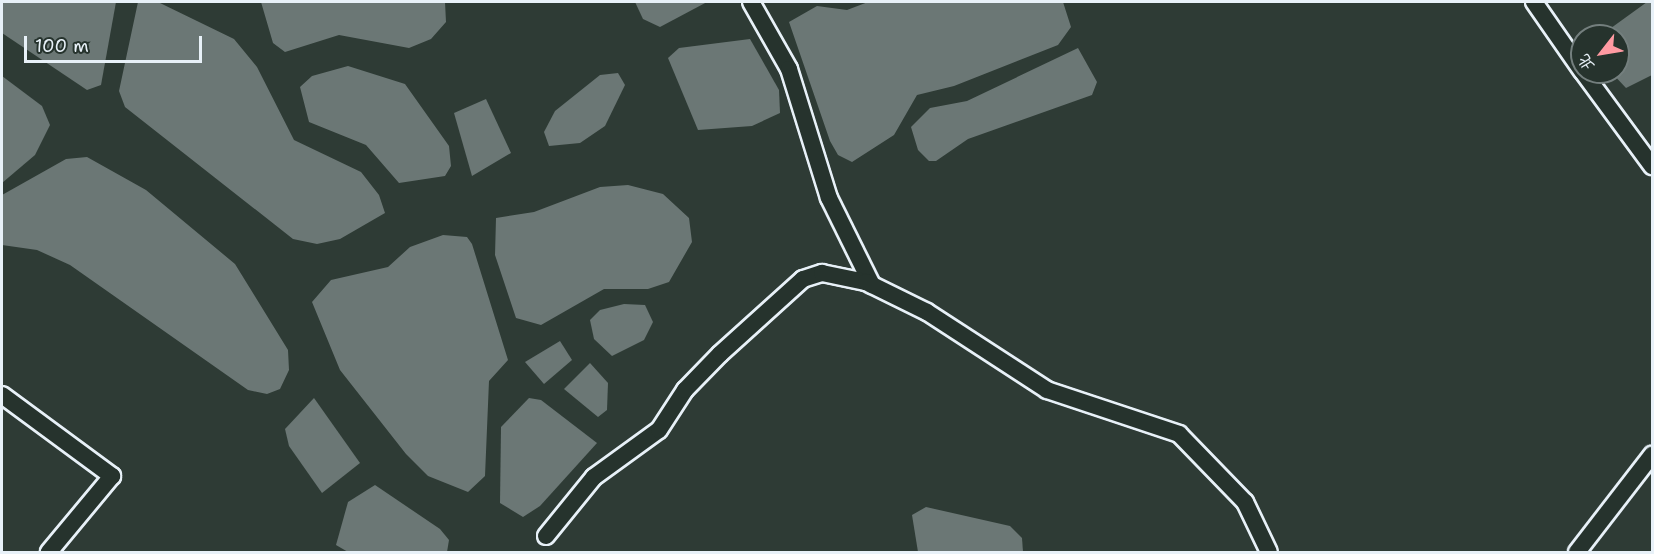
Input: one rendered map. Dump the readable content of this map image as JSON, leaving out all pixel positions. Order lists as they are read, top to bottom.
{
  "scale_bar": "100 m",
  "north": "bottom left"
}
